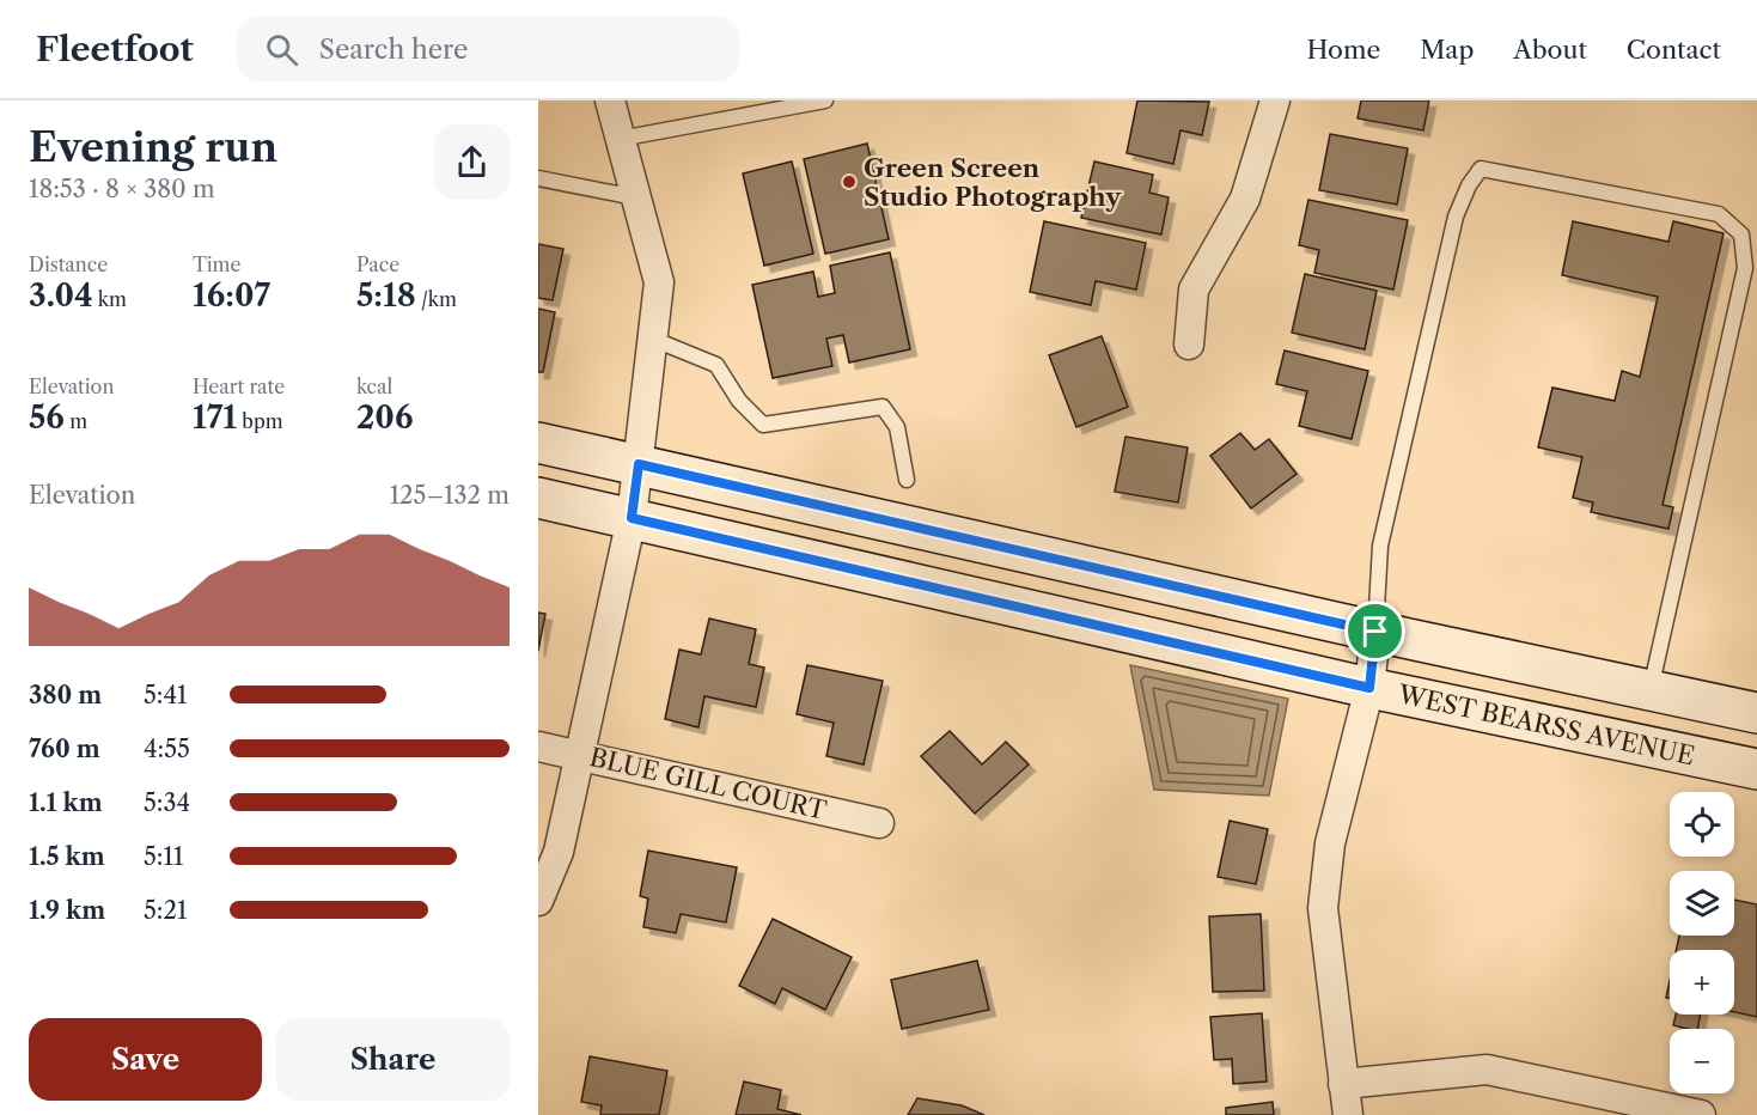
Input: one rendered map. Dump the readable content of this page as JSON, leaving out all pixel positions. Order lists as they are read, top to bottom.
{
  "streets": {
    "main road": ["WEST BEARSS AVENUE"],
    "street": ["BLUE GILL COURT"]
  },
  "places": ["Green Screen Studio Photography"],
  "page": {
    "header": "Fleetfoot",
    "search": "Search here",
    "nav": [
      "Home",
      "Map",
      "About",
      "Contact"
    ],
    "heading": ["Evening run", "18:53 · 8 × 380 m"],
    "stats": [
      ["Distance", "3.04 km"],
      ["Time", "16:07"],
      ["Pace", "5:18 /km"],
      ["Elevation", "56 m"],
      ["Heart rate", "171 bpm"],
      ["kcal", "206"]
    ],
    "chart": ["Elevation", "125–132 m"],
    "list": [
      {
        "name": "380 m",
        "note": "5:41"
      },
      {
        "name": "760 m",
        "note": "4:55"
      },
      {
        "name": "1.1 km",
        "note": "5:34"
      },
      {
        "name": "1.5 km",
        "note": "5:11"
      },
      {
        "name": "1.9 km",
        "note": "5:21"
      }
    ],
    "map_buttons": ["+", "−"],
    "buttons": ["Save", "Share"]
  }
}
